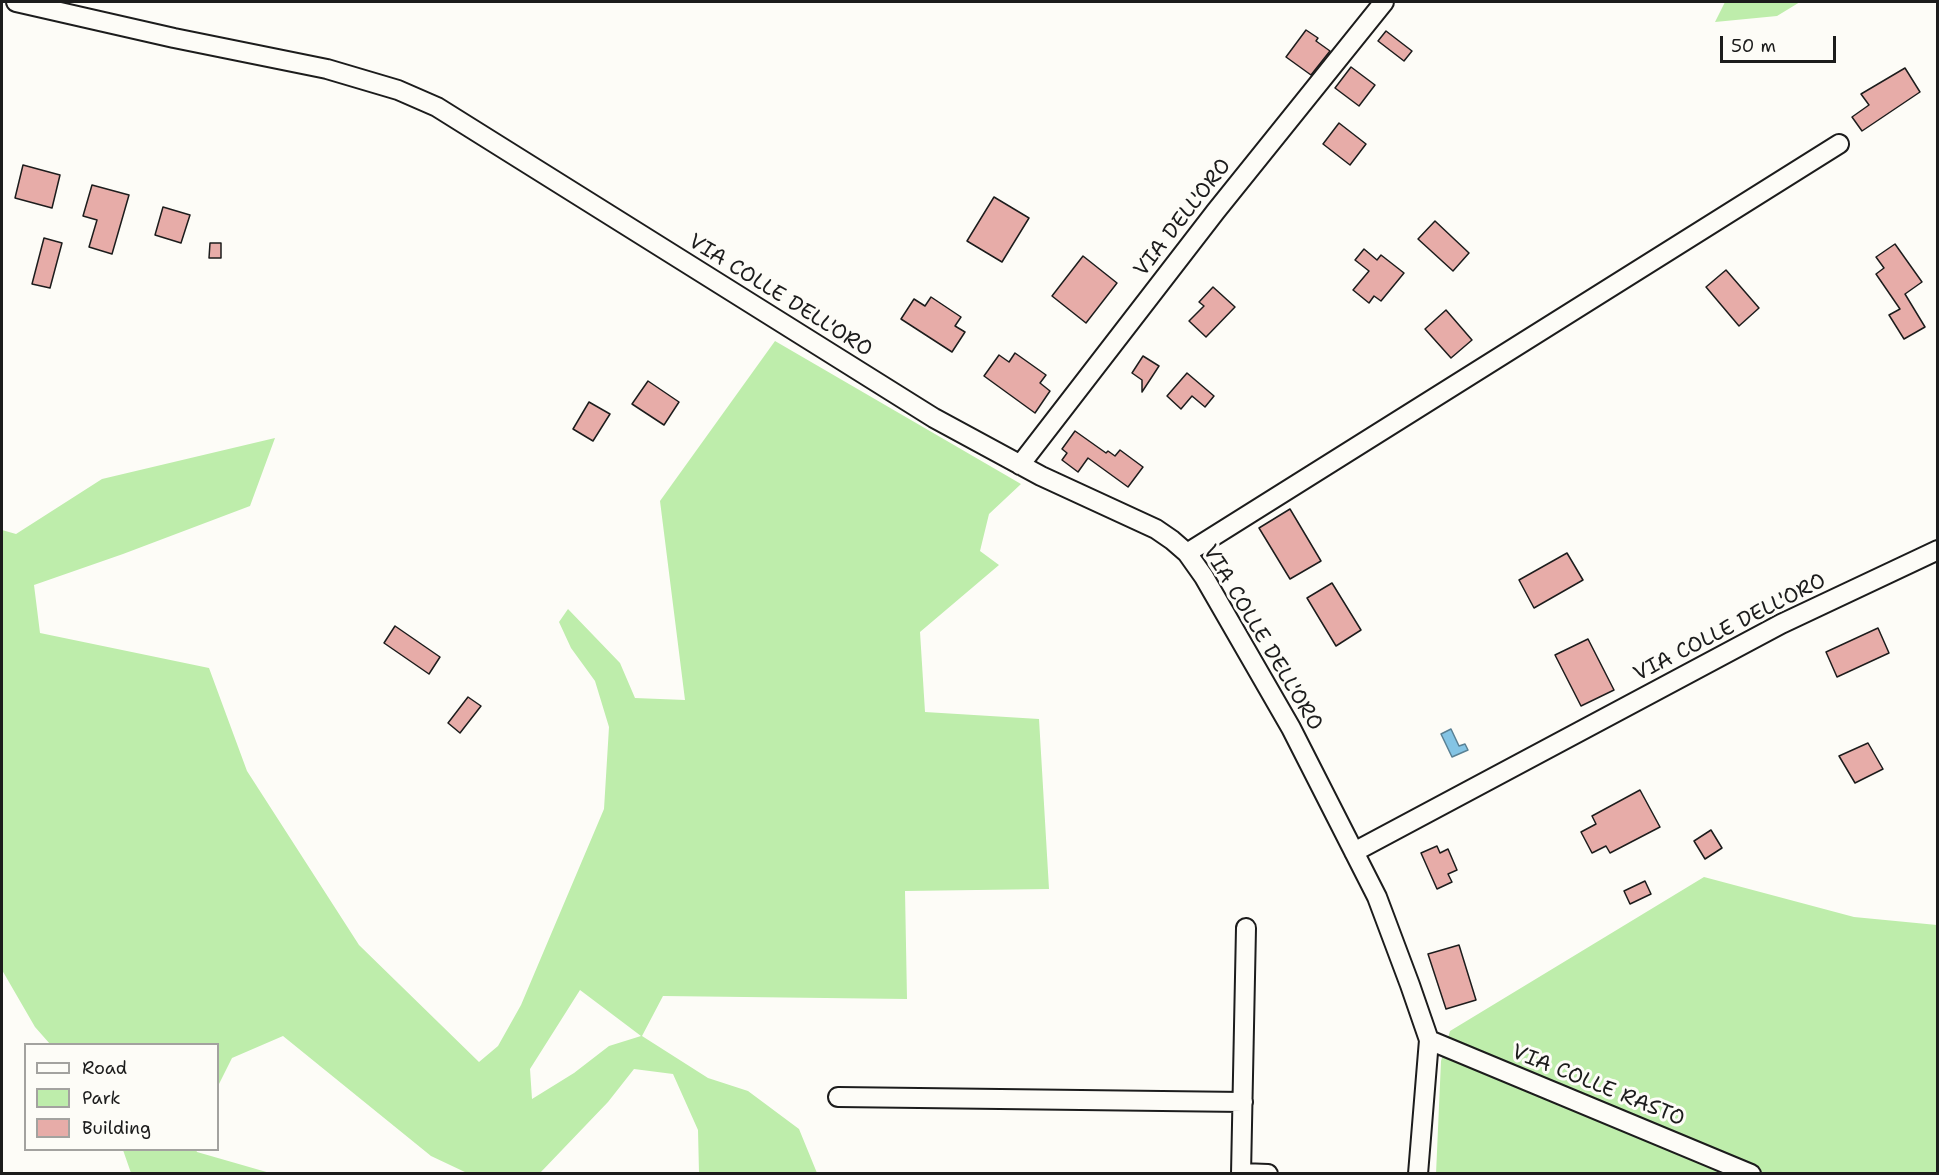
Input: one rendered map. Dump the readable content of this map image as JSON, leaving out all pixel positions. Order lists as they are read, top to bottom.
{
  "streets": {
    "street": ["VIA DELL'ORO", "VIA COLLE DELL'ORO", "VIA COLLE RASTO"]
  },
  "crossings": [
    ["VIA DELL'ORO", "VIA COLLE DELL'ORO"],
    ["VIA COLLE DELL'ORO", "VIA COLLE RASTO"]
  ],
  "legend": ["Road", "Park", "Building"],
  "scale_bar": "50 m"
}
